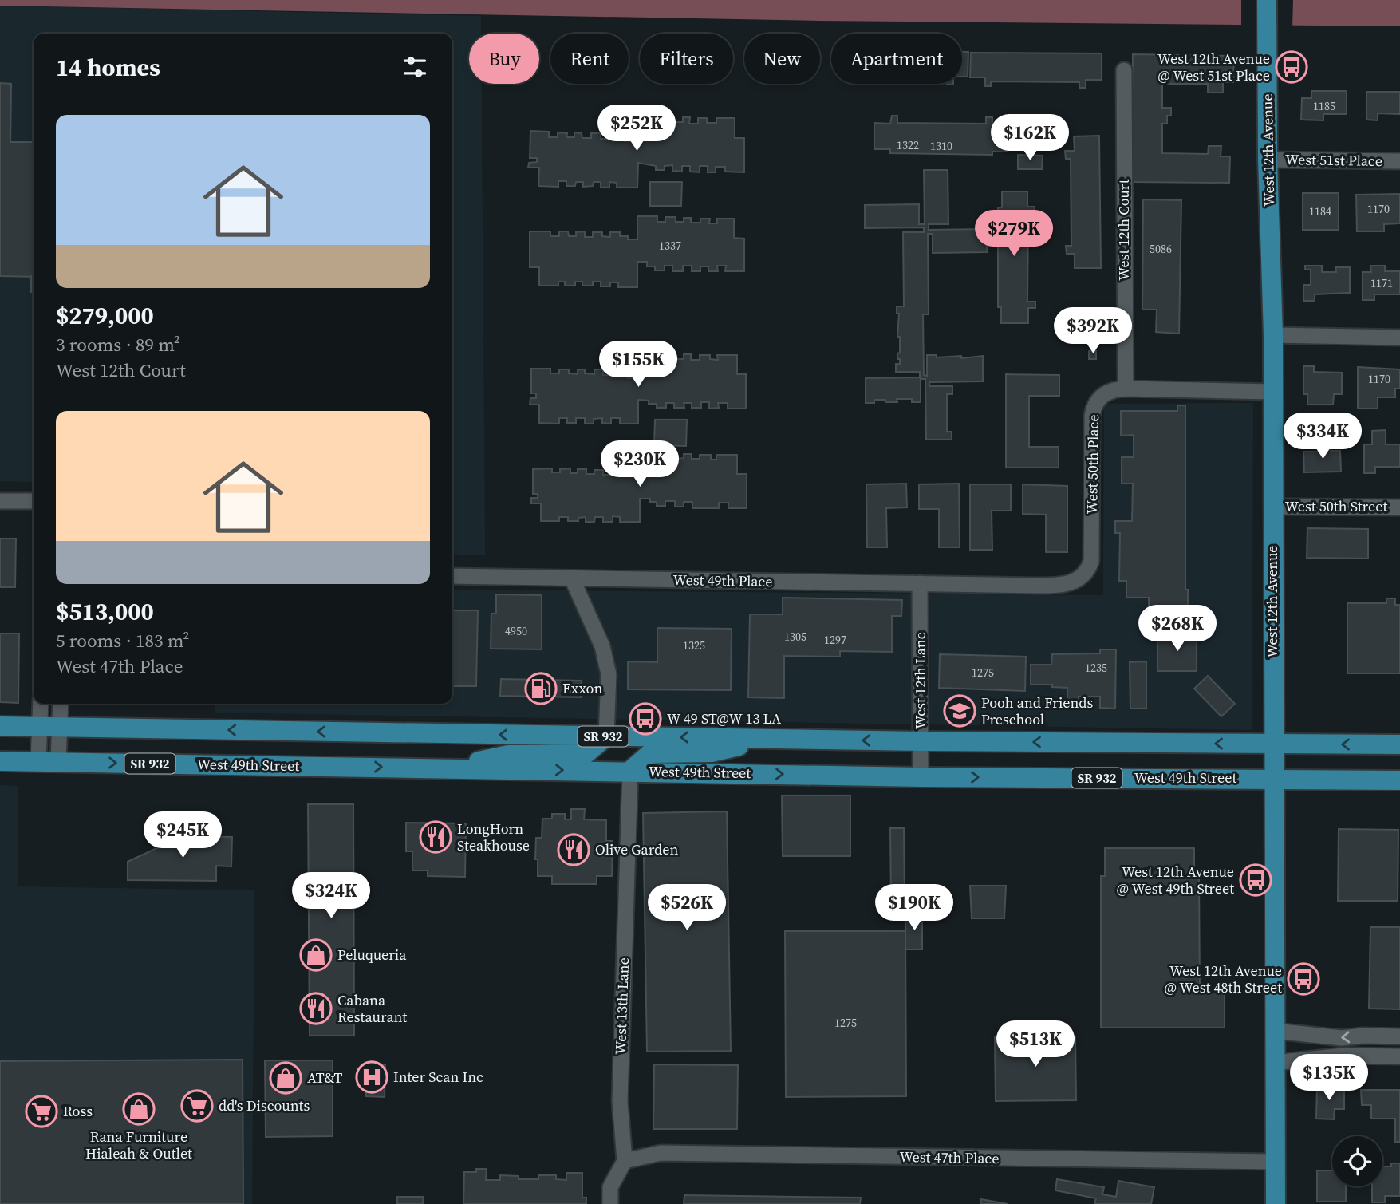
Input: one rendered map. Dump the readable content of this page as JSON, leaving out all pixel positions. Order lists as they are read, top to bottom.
{
  "streets": {
    "main road": ["West 12th Avenue", "SR 932", "West 49th Street"],
    "street": [
      "West 51st Place",
      "West 12th Court",
      "West 50th Place",
      "West 50th Street",
      "West 49th Place",
      "West 12th Lane",
      "West 13th Lane",
      "West 47th Place"
    ]
  },
  "crossings": [
    ["West 12th Avenue", "West 51st Place"],
    ["West 12th Avenue", "West 50th Place"],
    ["West 12th Avenue", "West 50th Street"],
    ["West 12th Avenue", "SR 932"],
    ["West 12th Avenue", "West 49th Street"],
    ["West 12th Avenue", "West 47th Place"],
    ["West 12th Court", "West 50th Place"],
    ["West 50th Place", "West 49th Place"],
    ["West 49th Place", "West 12th Lane"],
    ["West 12th Lane", "SR 932"],
    ["West 12th Lane", "West 49th Street"],
    ["West 49th Street", "West 13th Lane"],
    ["West 13th Lane", "West 47th Place"]
  ],
  "places": {
    "bus stop": [
      "West 12th Avenue @ West 51st Place",
      "W 49 ST@W 13 LA",
      "West 12th Avenue @ West 49th Street",
      "West 12th Avenue @ West 48th Street"
    ],
    "fuel station": ["Exxon"],
    "school or university": ["Pooh and Friends Preschool"],
    "restaurant": ["LongHorn Steakhouse", "Olive Garden", "Cabana Restaurant"],
    "shop": ["Peluqueria", "AT&T", "Rana Furniture Hialeah & Outlet"],
    "hospital": ["Inter Scan Inc"],
    "supermarket": ["dd's Discounts", "Ross"]
  },
  "house_numbers": [
    "1185",
    "1322",
    "1310",
    "1170",
    "1184",
    "1337",
    "5086",
    "1171",
    "1170",
    "4950",
    "1305",
    "1297",
    "1325",
    "1235",
    "1275",
    "1275"
  ],
  "page": {
    "chip": [
      "Buy",
      "Rent",
      "Filters",
      "New",
      "Apartment"
    ],
    "heading": "14 homes",
    "list": [
      {
        "name": "$279,000",
        "note": "3 rooms · 89 m² · West 12th Court"
      },
      {
        "name": "$513,000",
        "note": "5 rooms · 183 m² · West 47th Place"
      }
    ],
    "price": [
      "$252K",
      "$162K",
      "$279K",
      "$392K",
      "$155K",
      "$334K",
      "$230K",
      "$268K",
      "$245K",
      "$324K",
      "$526K",
      "$190K",
      "$513K",
      "$135K"
    ]
  }
}
